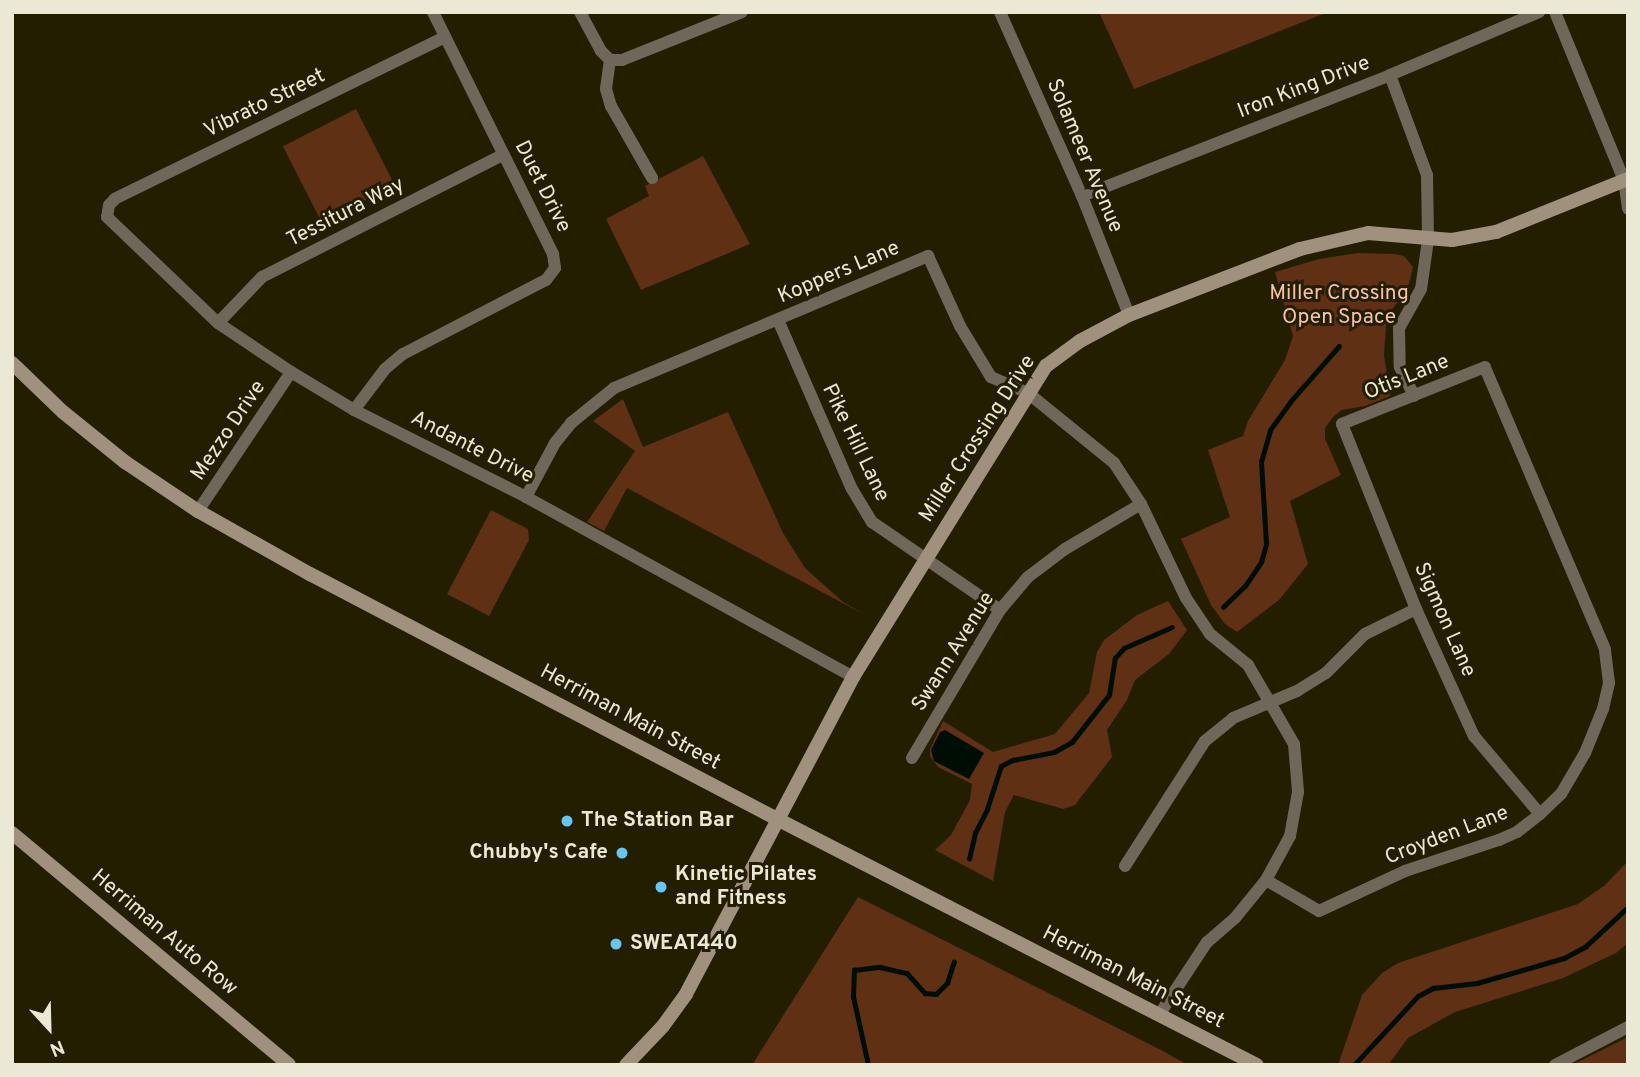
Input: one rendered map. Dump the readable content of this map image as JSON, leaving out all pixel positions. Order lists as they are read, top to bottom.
{
  "streets": {
    "street": [
      "Iron King Drive",
      "Vibrato Street",
      "Solameer Avenue",
      "Duet Drive",
      "Tessitura Way",
      "Koppers Lane",
      "Otis Lane",
      "Mezzo Drive",
      "Miller Crossing Drive",
      "Pike Hill Lane",
      "Andante Drive",
      "Sigmon Lane",
      "Swann Avenue",
      "Herriman Main Street",
      "Croyden Lane",
      "Herriman Auto Row"
    ]
  },
  "crossings": [
    ["Iron King Drive", "Solameer Avenue"],
    ["Vibrato Street", "Duet Drive"],
    ["Vibrato Street", "Andante Drive"],
    ["Solameer Avenue", "Miller Crossing Drive"],
    ["Duet Drive", "Tessitura Way"],
    ["Duet Drive", "Andante Drive"],
    ["Tessitura Way", "Andante Drive"],
    ["Koppers Lane", "Miller Crossing Drive"],
    ["Koppers Lane", "Pike Hill Lane"],
    ["Koppers Lane", "Andante Drive"],
    ["Koppers Lane", "Swann Avenue"],
    ["Koppers Lane", "Herriman Main Street"],
    ["Koppers Lane", "Croyden Lane"],
    ["Otis Lane", "Sigmon Lane"],
    ["Otis Lane", "Croyden Lane"],
    ["Mezzo Drive", "Andante Drive"],
    ["Mezzo Drive", "Herriman Main Street"],
    ["Miller Crossing Drive", "Pike Hill Lane"],
    ["Miller Crossing Drive", "Andante Drive"],
    ["Miller Crossing Drive", "Herriman Main Street"],
    ["Pike Hill Lane", "Swann Avenue"],
    ["Sigmon Lane", "Croyden Lane"]
  ],
  "parks": ["Miller Crossing Open Space"],
  "places": [
    "The Station Bar",
    "Chubby's Cafe",
    "Kinetic Pilates and Fitness",
    "SWEAT440"
  ],
  "north": "bottom"
}
